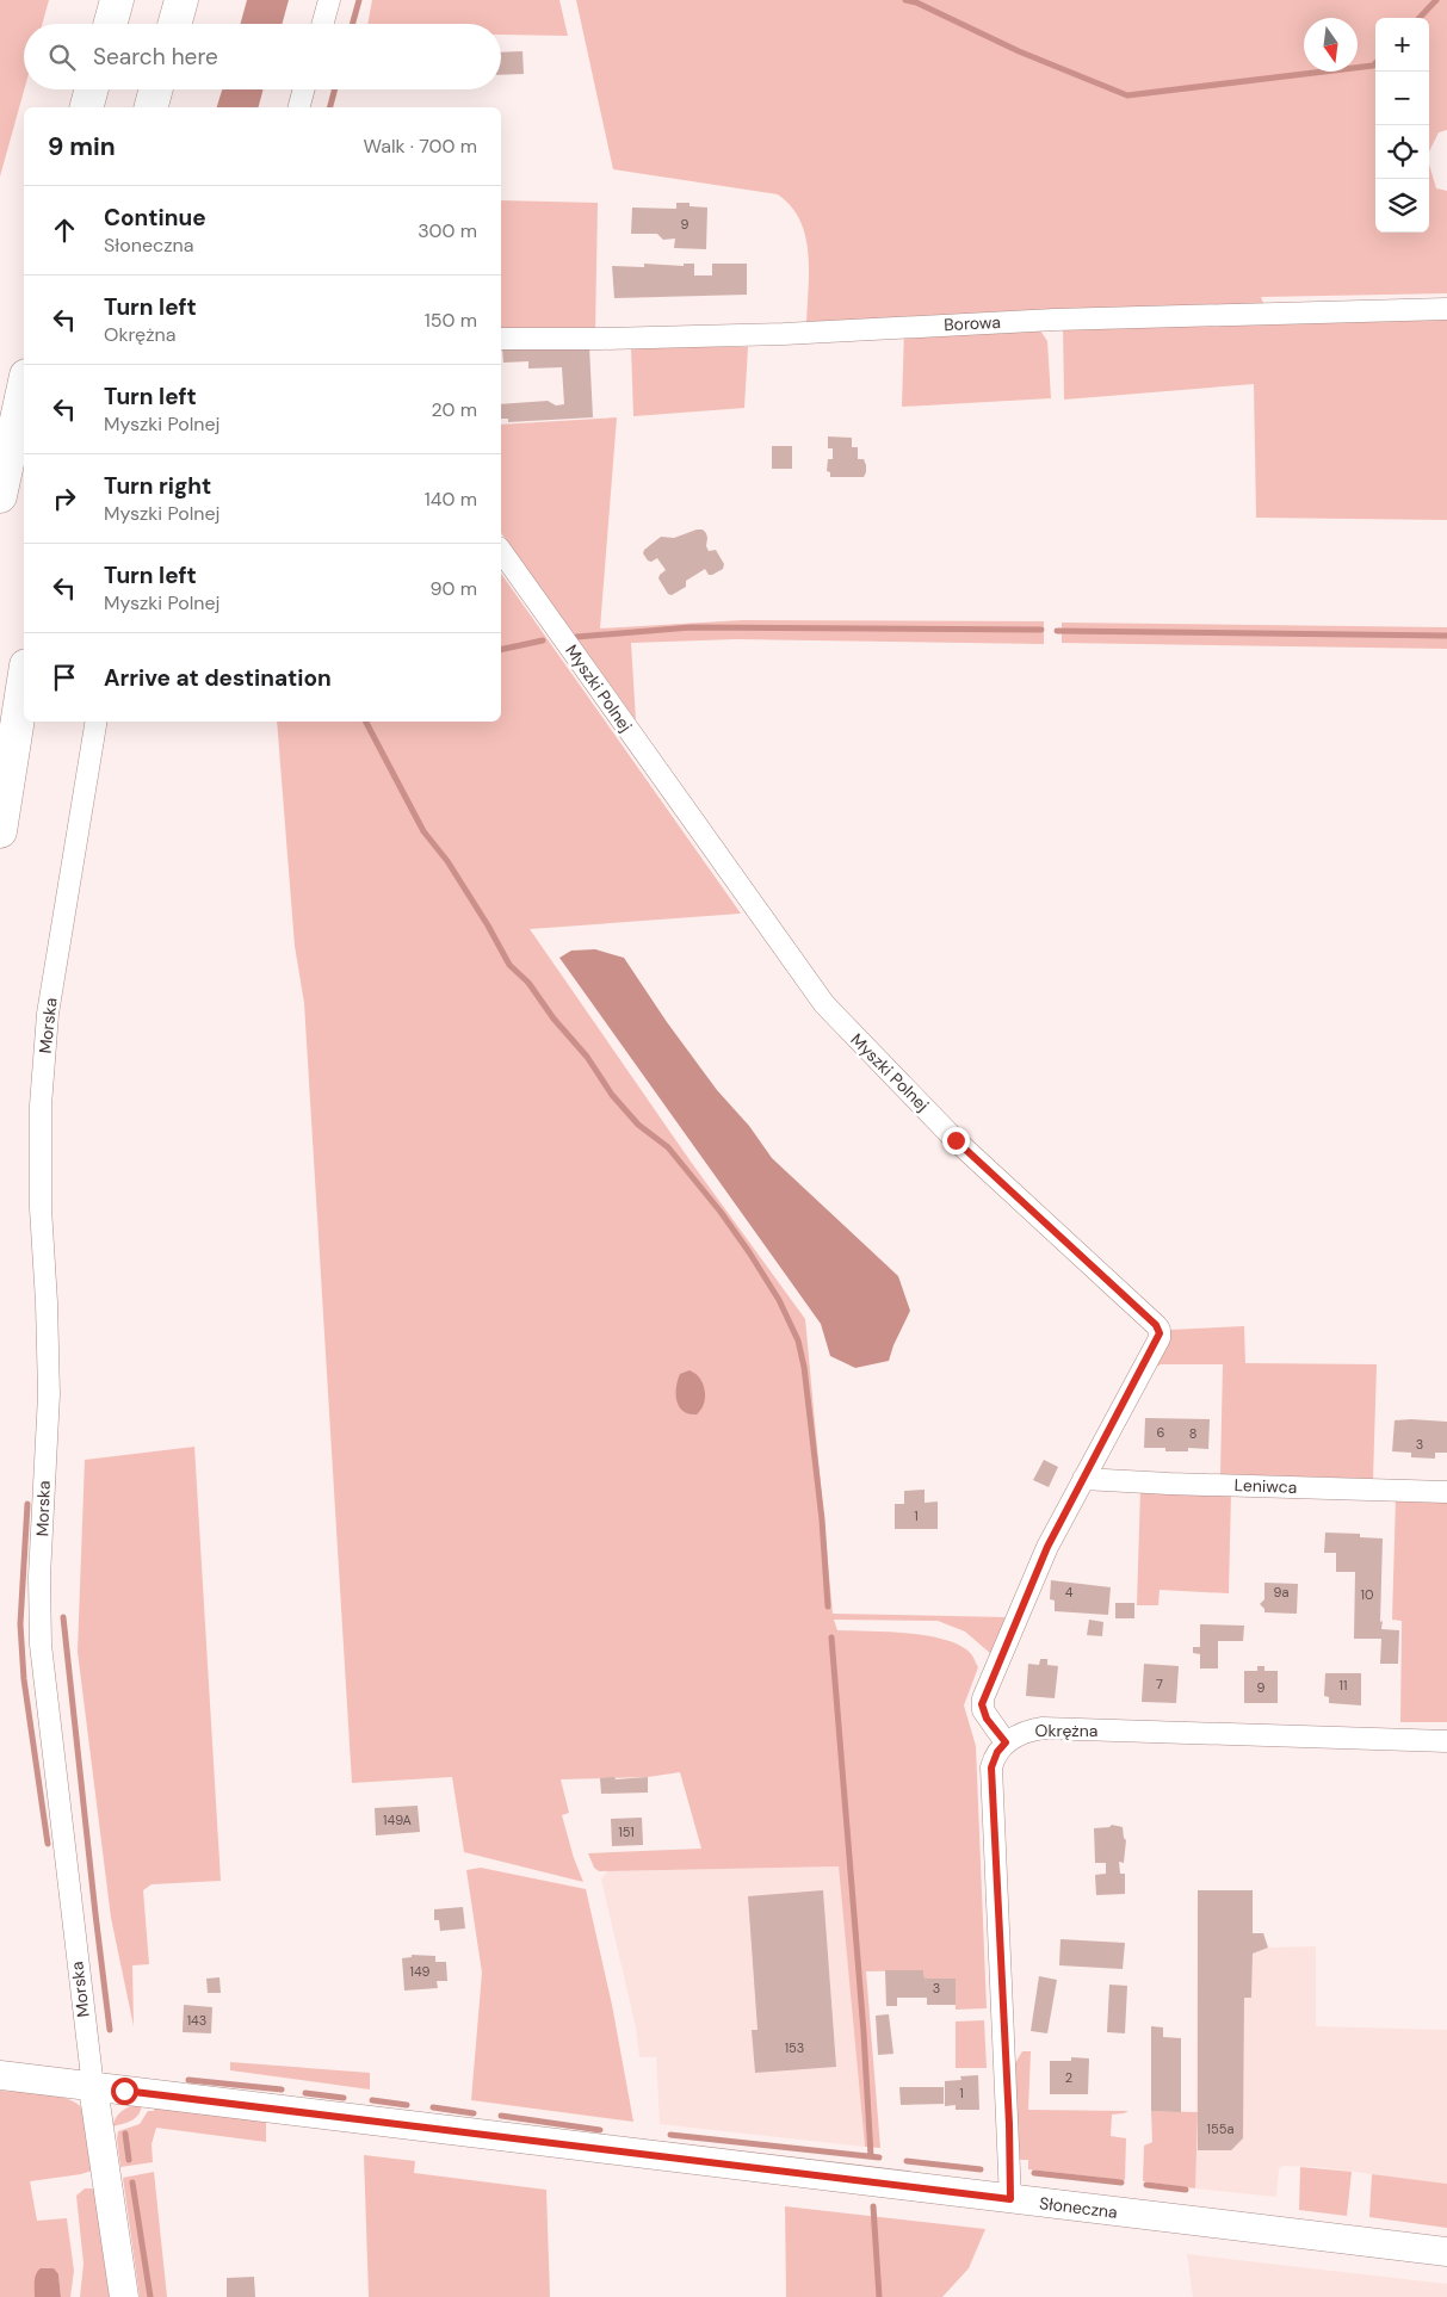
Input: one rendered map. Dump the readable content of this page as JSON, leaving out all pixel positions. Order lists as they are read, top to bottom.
{
  "streets": {
    "main road": ["Morska", "Słoneczna"],
    "street": [
      "Borowa",
      "Myszki Polnej",
      "Leniwca",
      "Okrężna"
    ]
  },
  "crossings": [
    ["Myszki Polnej", "Leniwca"],
    ["Myszki Polnej", "Okrężna"],
    ["Morska", "Słoneczna"]
  ],
  "house_numbers": [
    "9",
    "6",
    "8",
    "3",
    "1",
    "4",
    "9a",
    "10",
    "7",
    "11",
    "9",
    "149A",
    "151",
    "149",
    "3",
    "143",
    "153",
    "2",
    "1",
    "155a"
  ],
  "north": "bottom",
  "page": {
    "map_buttons": ["+", "−"],
    "search": "Search here",
    "heading": ["9 min", "Walk · 700 m"],
    "list": [
      ["Continue", "Słoneczna", "300 m"],
      ["Turn left", "Okrężna", "150 m"],
      ["Turn left", "Myszki Polnej", "20 m"],
      ["Turn right", "Myszki Polnej", "140 m"],
      ["Turn left", "Myszki Polnej", "90 m"],
      "Arrive at destination"
    ]
  }
}
